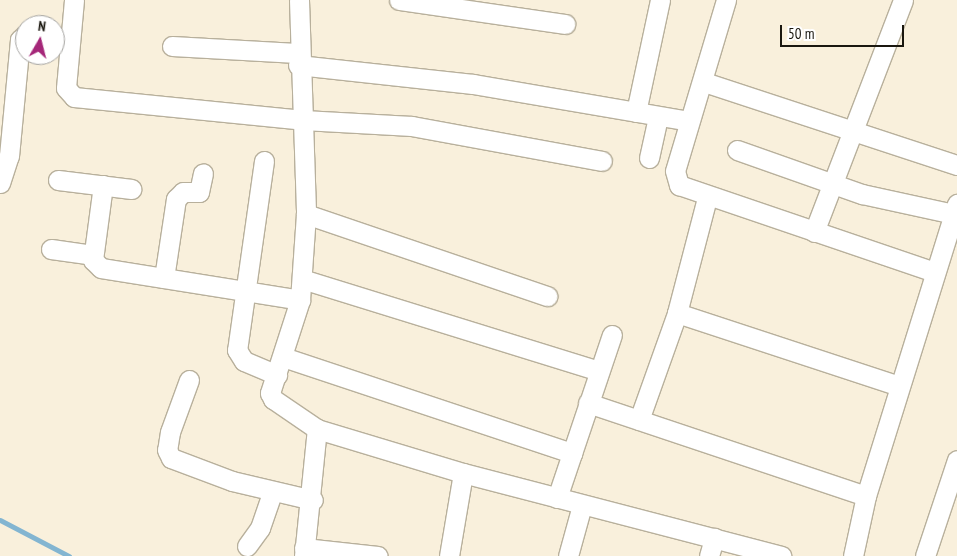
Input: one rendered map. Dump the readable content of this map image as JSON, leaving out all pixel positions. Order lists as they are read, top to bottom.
{
  "scale_bar": "50 m",
  "north": "top"
}
